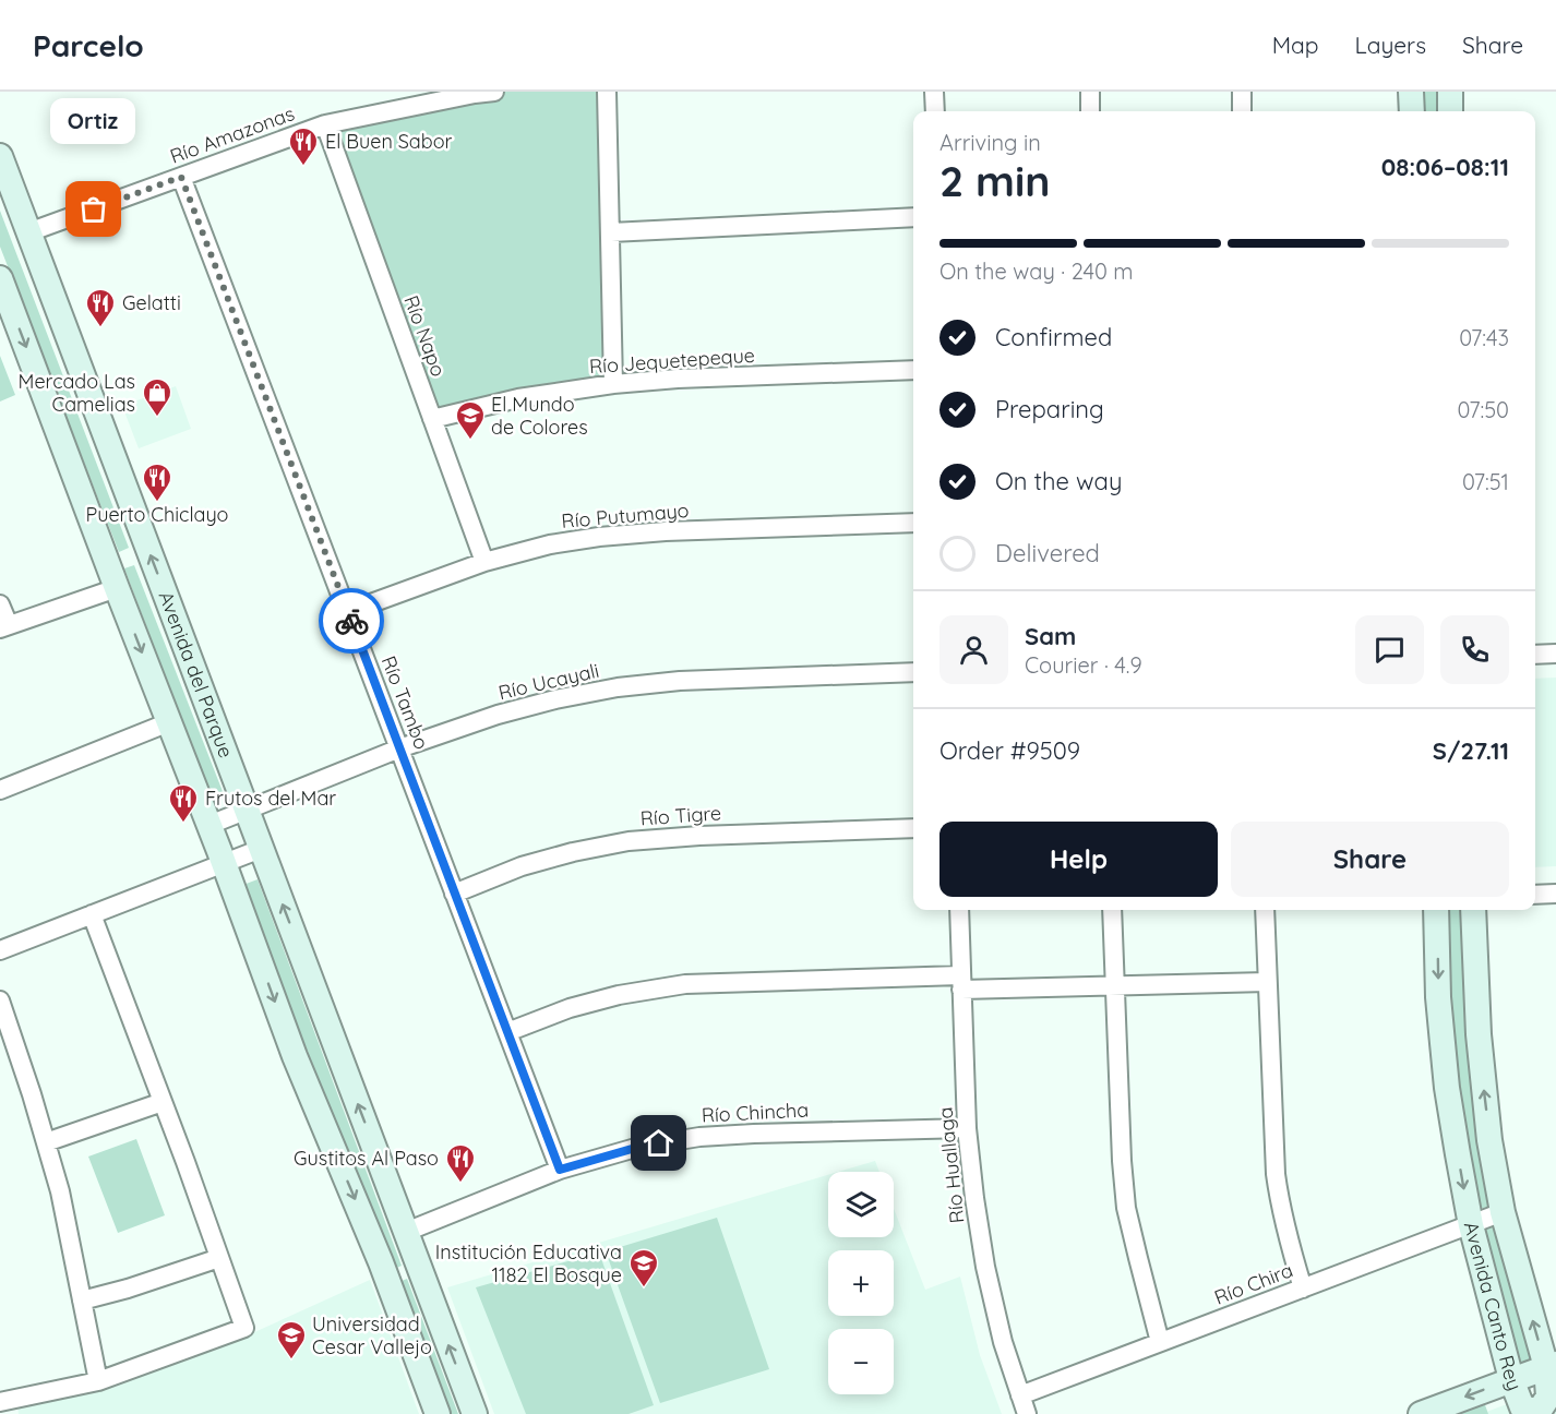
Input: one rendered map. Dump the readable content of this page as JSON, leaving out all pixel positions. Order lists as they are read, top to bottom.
{
  "streets": {
    "main road": ["Avenida del Parque", "Avenida Canto Rey"],
    "street": [
      "Río Amazonas",
      "Río Napo",
      "Río Jequetepeque",
      "Río Putumayo",
      "Río Ucayali",
      "Río Tambo",
      "Río Tigre",
      "Río Chincha",
      "Río Huallaga",
      "Río Chira"
    ]
  },
  "crossings": [
    ["Río Amazonas", "Río Napo"],
    ["Río Amazonas", "Avenida del Parque"],
    ["Río Amazonas", "Río Tambo"],
    ["Río Napo", "Río Jequetepeque"],
    ["Río Napo", "Río Putumayo"],
    ["Río Putumayo", "Río Tambo"],
    ["Avenida del Parque", "Río Ucayali"],
    ["Avenida del Parque", "Río Chincha"],
    ["Río Ucayali", "Río Tambo"],
    ["Río Tambo", "Río Tigre"],
    ["Río Tambo", "Río Chincha"],
    ["Río Chincha", "Río Huallaga"],
    ["Río Huallaga", "Río Chira"],
    ["Río Chira", "Avenida Canto Rey"]
  ],
  "places": {
    "restaurant": [
      "El Buen Sabor",
      "Gelatti",
      "Puerto Chiclayo",
      "Frutos del Mar",
      "Gustitos Al Paso"
    ],
    "other": ["Ortiz"],
    "shop": ["Mercado Las Camelias"],
    "school or university": ["El Mundo de Colores", "Institución Educativa 1182 El Bosque", "Universidad Cesar Vallejo"]
  },
  "page": {
    "header": "Parcelo",
    "nav": ["Map", "Layers", "Share"],
    "bubble": "Ortiz",
    "heading": ["2 min", "Arriving in", "08:06–08:11"],
    "panel": [
      "Sam",
      "Courier · 4.9",
      "Order #9509",
      "S/27.11"
    ],
    "bar": "On the way · 240 m",
    "list": [
      ["Confirmed", "07:43"],
      ["Preparing", "07:50"],
      ["On the way", "07:51"],
      "Delivered"
    ],
    "buttons": ["Help", "Share"],
    "map_buttons": ["+", "−"]
  }
}
